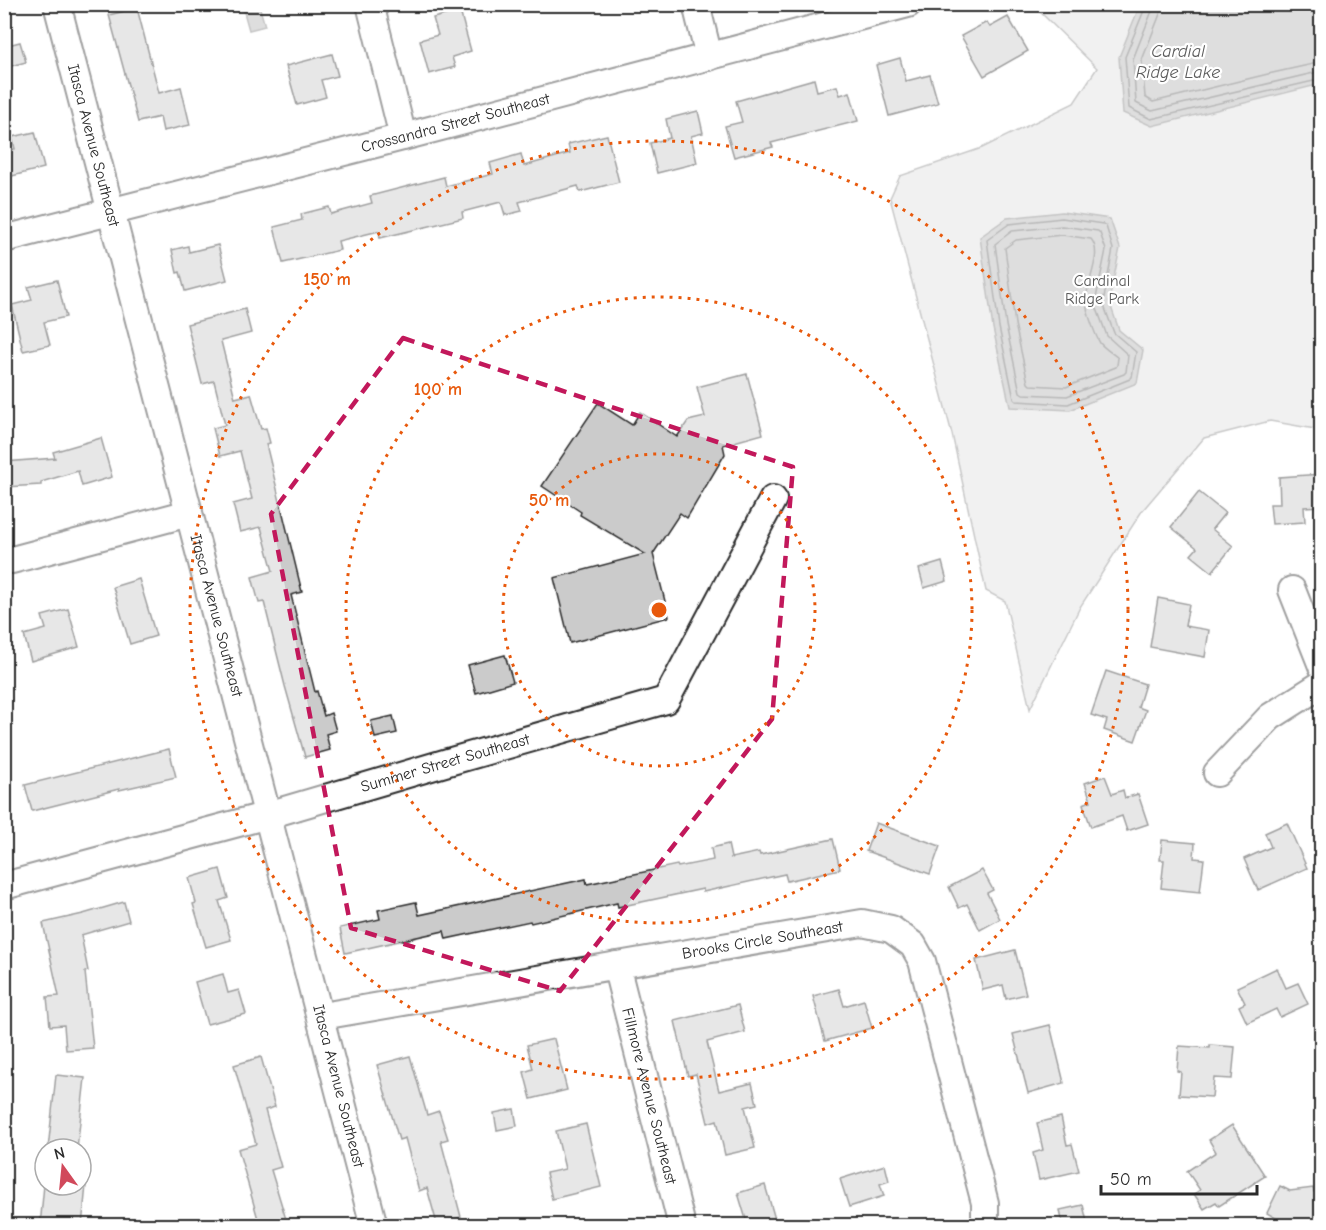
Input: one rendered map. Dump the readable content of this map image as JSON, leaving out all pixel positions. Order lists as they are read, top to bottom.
{
  "streets": {
    "street": [
      "Crossandra Street Southeast",
      "Itasca Avenue Southeast",
      "Summer Street Southeast",
      "Brooks Circle Southeast",
      "Fillmore Avenue Southeast"
    ]
  },
  "crossings": [
    ["Crossandra Street Southeast", "Itasca Avenue Southeast"],
    ["Itasca Avenue Southeast", "Summer Street Southeast"],
    ["Itasca Avenue Southeast", "Brooks Circle Southeast"],
    ["Brooks Circle Southeast", "Fillmore Avenue Southeast"]
  ],
  "water": ["Cardial Ridge Lake"],
  "parks": ["Cardinal Ridge Park"],
  "scale_bar": "50 m",
  "north": "top",
  "rings": ["150 m", "100 m", "50 m"]
}
